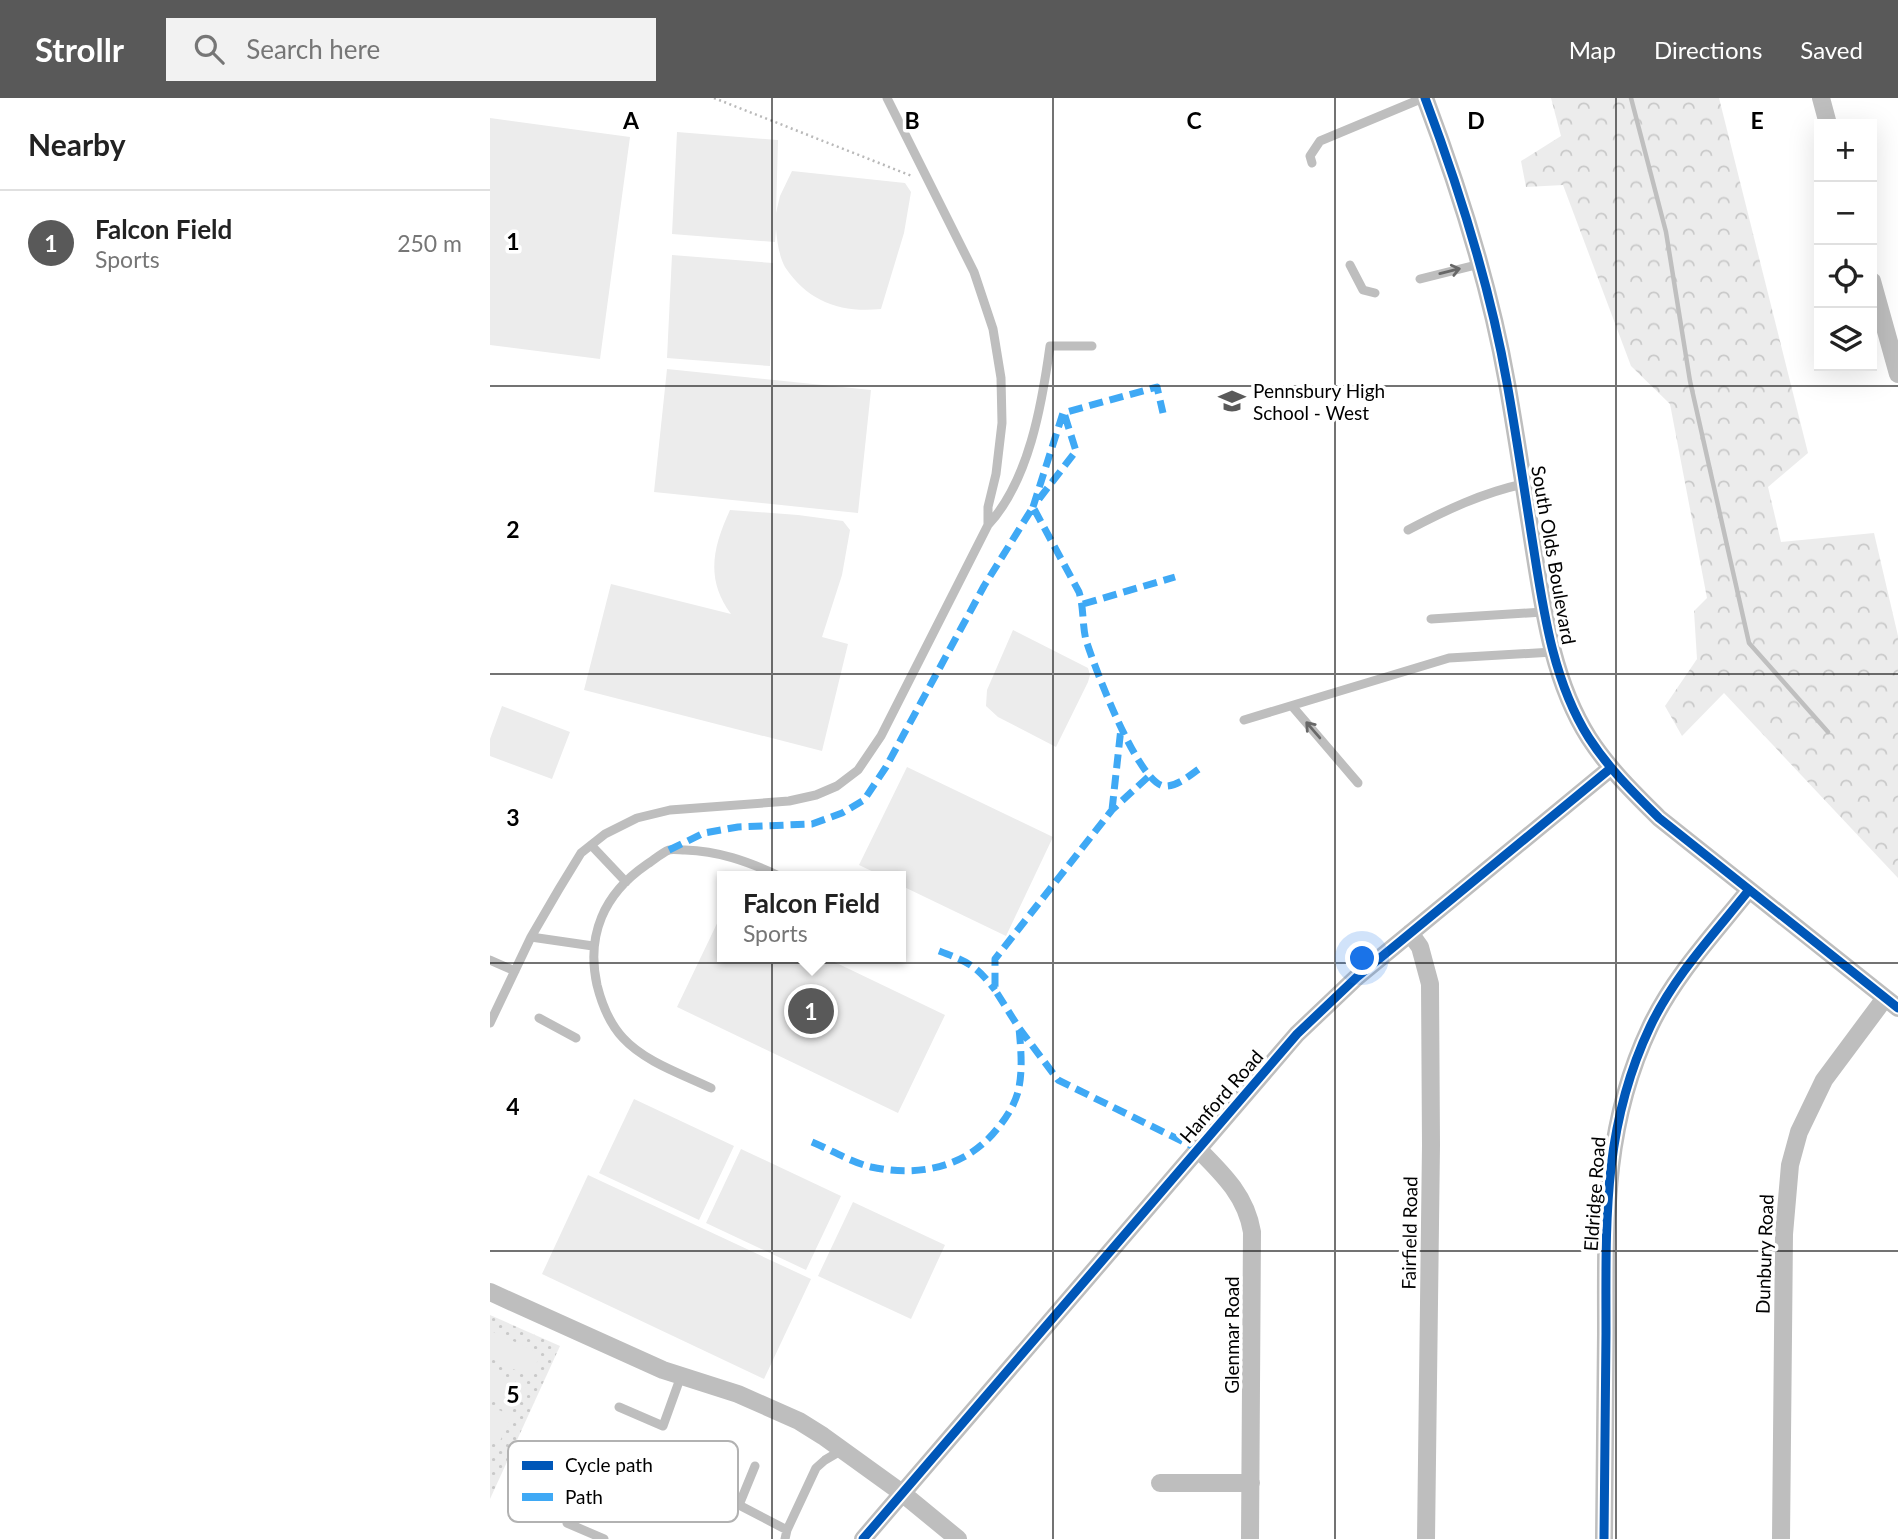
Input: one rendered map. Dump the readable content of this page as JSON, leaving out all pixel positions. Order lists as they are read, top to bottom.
{
  "streets": {
    "street": [
      "South Olds Boulevard",
      "Hanford Road",
      "Eldridge Road",
      "Fairfield Road",
      "Dunbury Road",
      "Glenmar Road"
    ]
  },
  "crossings": [
    ["South Olds Boulevard", "Hanford Road"],
    ["South Olds Boulevard", "Eldridge Road"],
    ["South Olds Boulevard", "Dunbury Road"],
    ["Hanford Road", "Fairfield Road"],
    ["Hanford Road", "Glenmar Road"]
  ],
  "places": {
    "school or university": ["Pennsbury High School - West"]
  },
  "legend": ["Cycle path", "Path"],
  "page": {
    "header": "Strollr",
    "search": "Search here",
    "nav": ["Map", "Directions", "Saved"],
    "heading": "Nearby",
    "map_buttons": ["+", "−"],
    "list": [
      {
        "mark": "1",
        "name": "Falcon Field",
        "note": "Sports",
        "value": "250 m"
      }
    ],
    "popup": ["Falcon Field", "Sports"],
    "pins": "1"
  },
  "grid": {
    "columns": [
      "A",
      "B",
      "C",
      "D",
      "E"
    ],
    "rows": [
      "1",
      "2",
      "3",
      "4",
      "5"
    ]
  }
}
